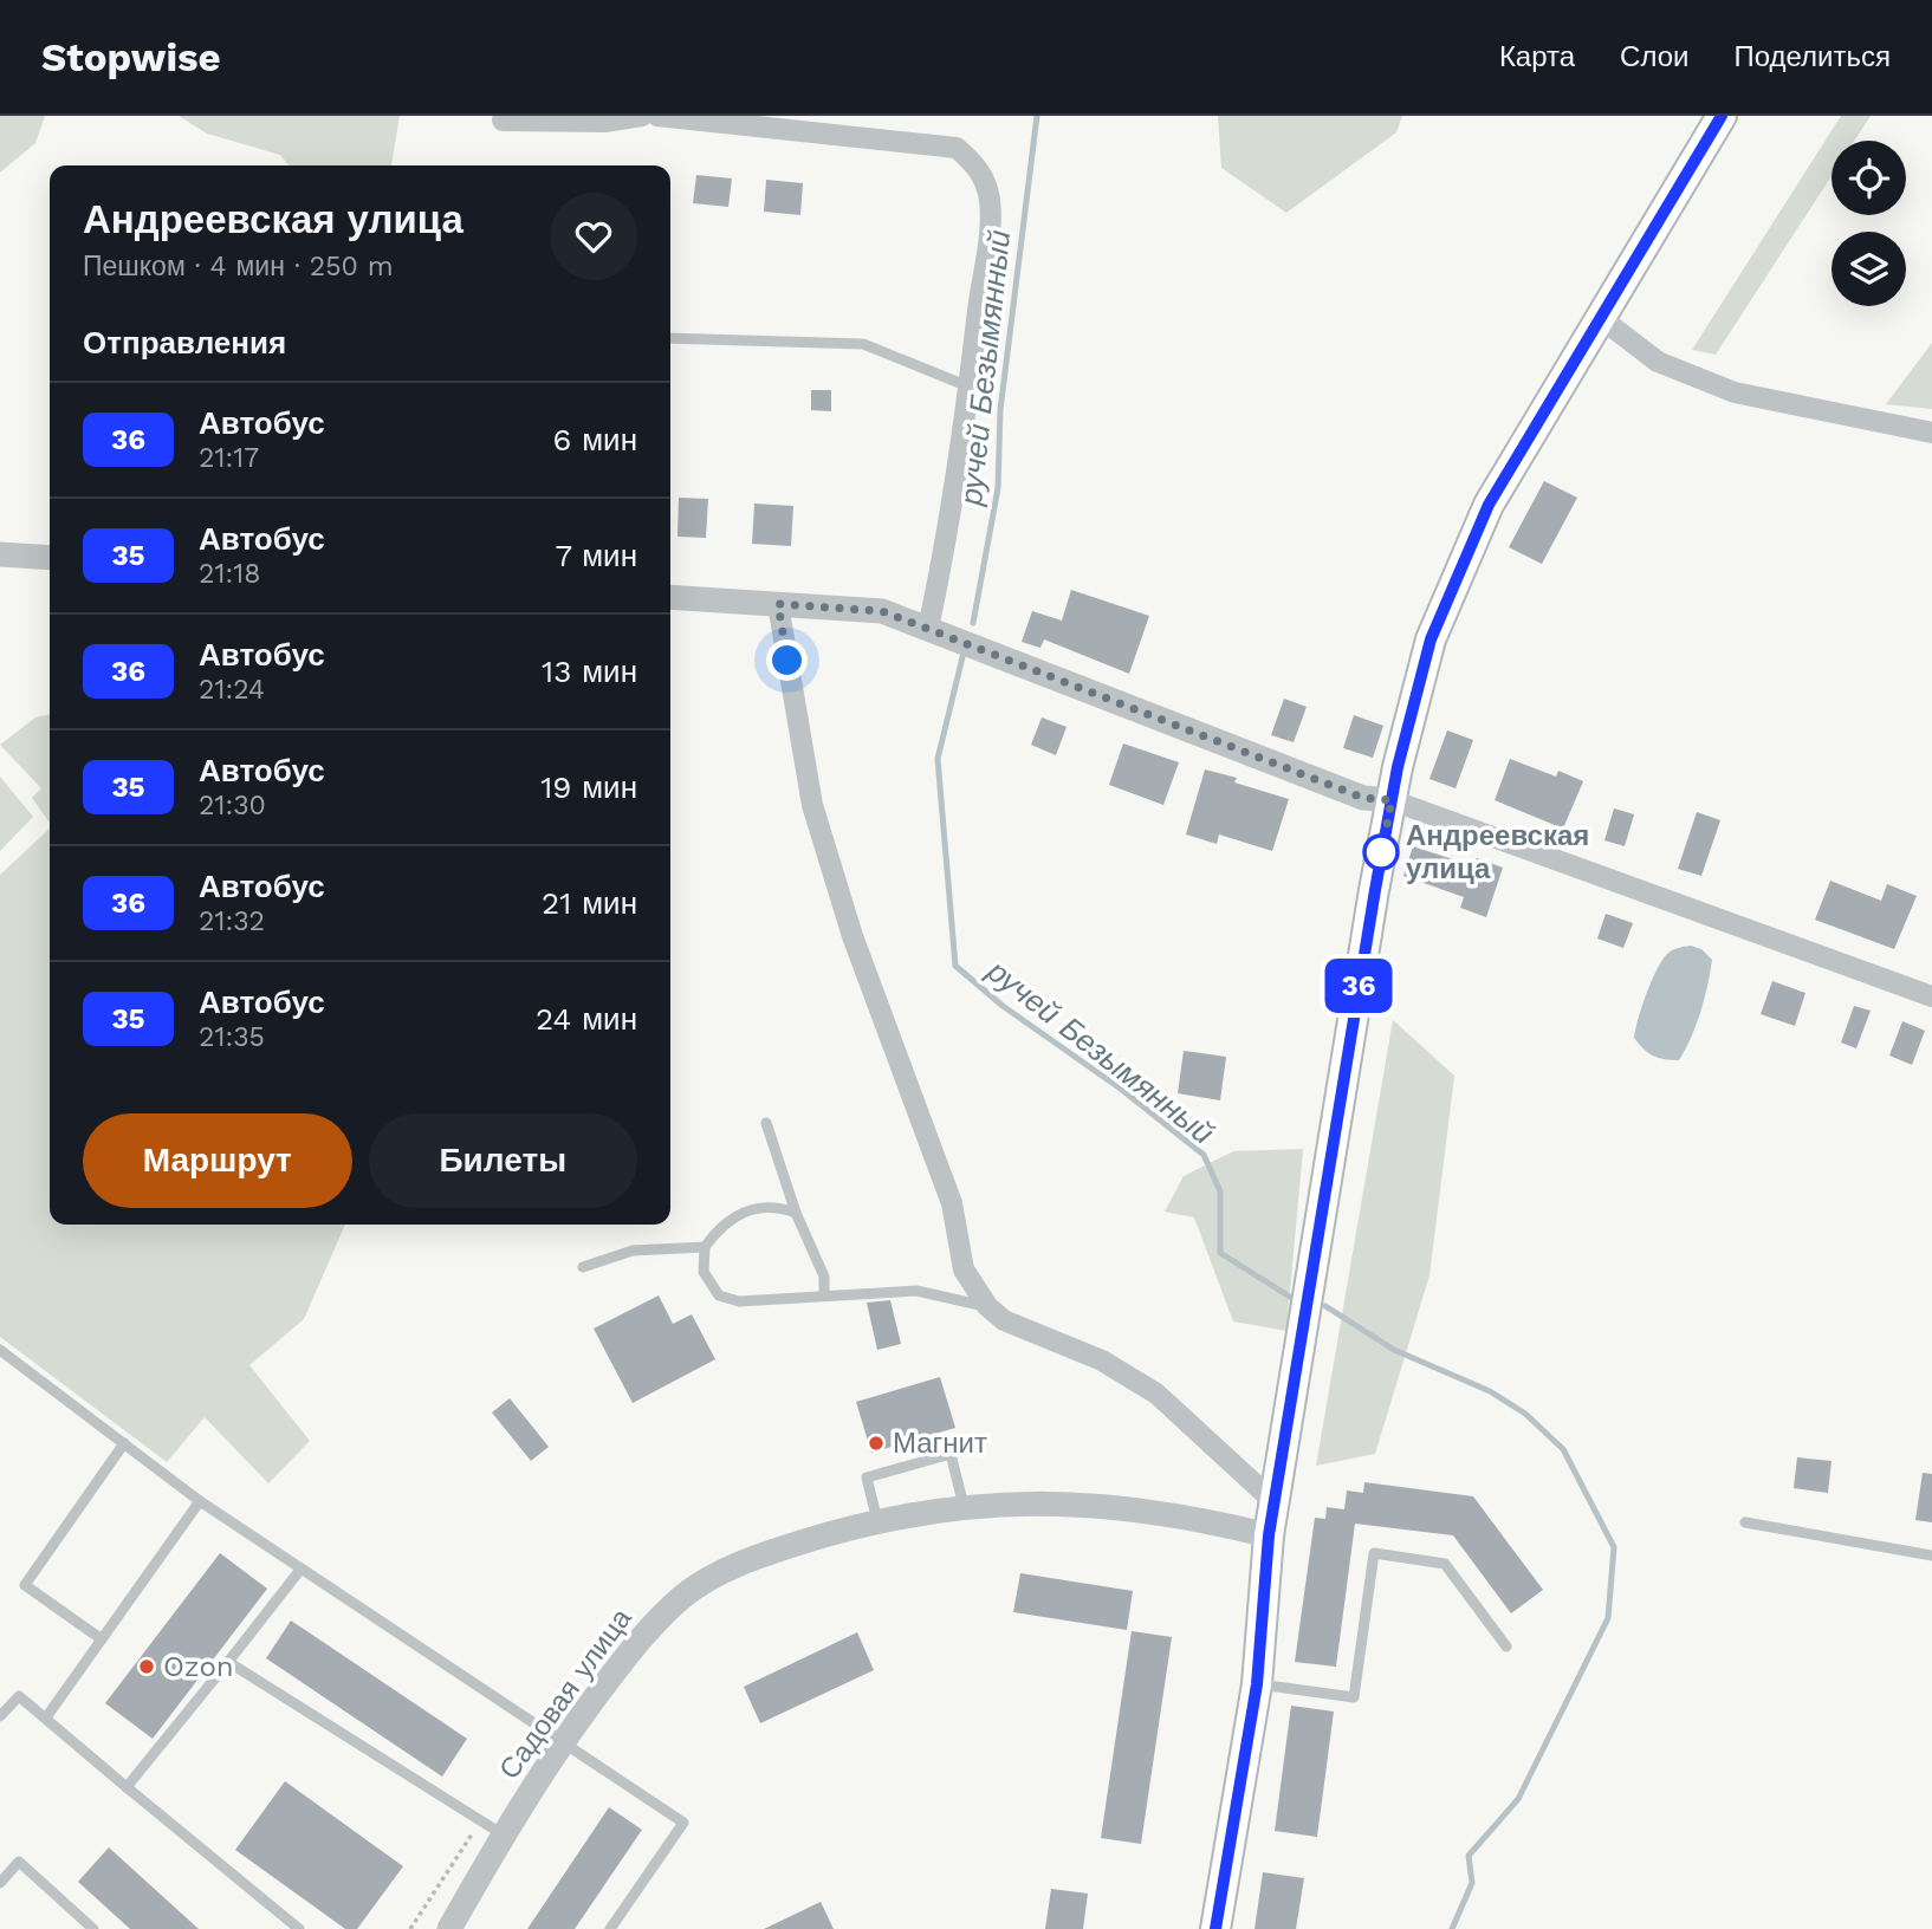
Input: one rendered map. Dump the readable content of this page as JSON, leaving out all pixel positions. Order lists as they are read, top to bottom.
{
  "streets": {
    "street": ["Садовая улица"]
  },
  "water": ["ручей Безымянный"],
  "places": ["Андреевская улица", "Магнит", "Ozon"],
  "lines": ["bus line 36"],
  "page": {
    "header": "Stopwise",
    "nav": ["Карта", "Слои", "Поделиться"],
    "on_map": "36",
    "heading": [
      ["Андреевская улица", "Пешком · 4 мин · 250 m"],
      "Отправления"
    ],
    "list": [
      {
        "mark": "36",
        "name": "Автобус",
        "note": "21:17",
        "value": "6 мин"
      },
      {
        "mark": "35",
        "name": "Автобус",
        "note": "21:18",
        "value": "7 мин"
      },
      {
        "mark": "36",
        "name": "Автобус",
        "note": "21:24",
        "value": "13 мин"
      },
      {
        "mark": "35",
        "name": "Автобус",
        "note": "21:30",
        "value": "19 мин"
      },
      {
        "mark": "36",
        "name": "Автобус",
        "note": "21:32",
        "value": "21 мин"
      },
      {
        "mark": "35",
        "name": "Автобус",
        "note": "21:35",
        "value": "24 мин"
      }
    ],
    "buttons": ["Маршрут", "Билеты"]
  }
}
